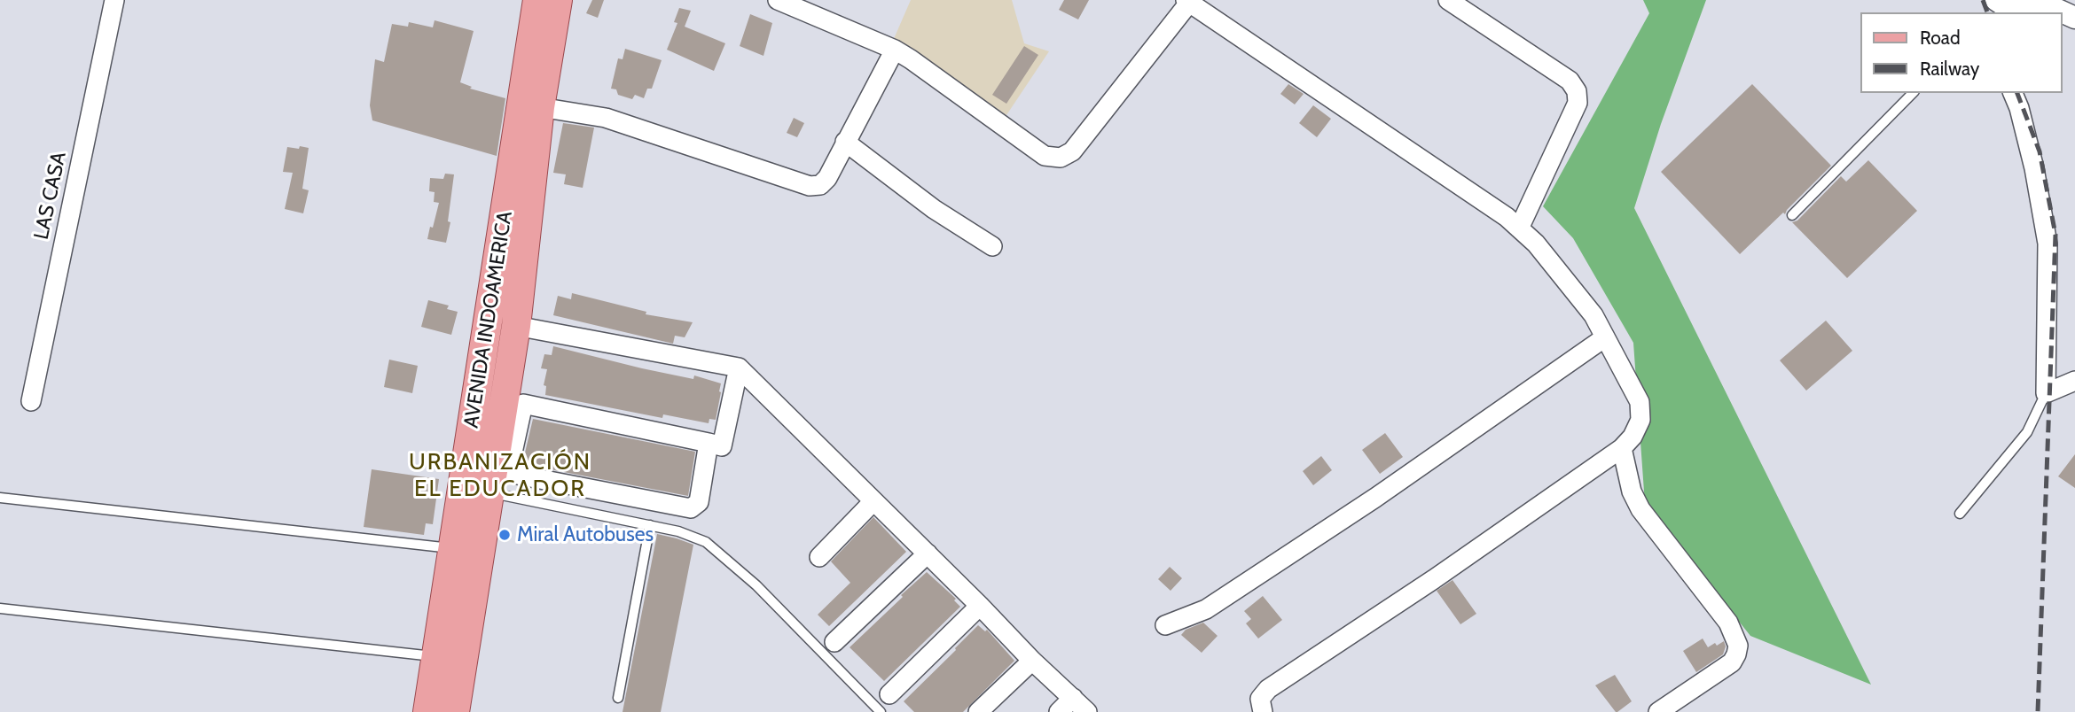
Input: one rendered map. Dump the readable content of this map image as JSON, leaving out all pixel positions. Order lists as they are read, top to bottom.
{
  "streets": {
    "main road": ["AVENIDA INDOAMERICA"],
    "street": ["LAS CASA"]
  },
  "districts": ["URBANIZACIÓN EL EDUCADOR"],
  "places": ["Miral Autobuses"],
  "legend": ["Road", "Railway"]
}
